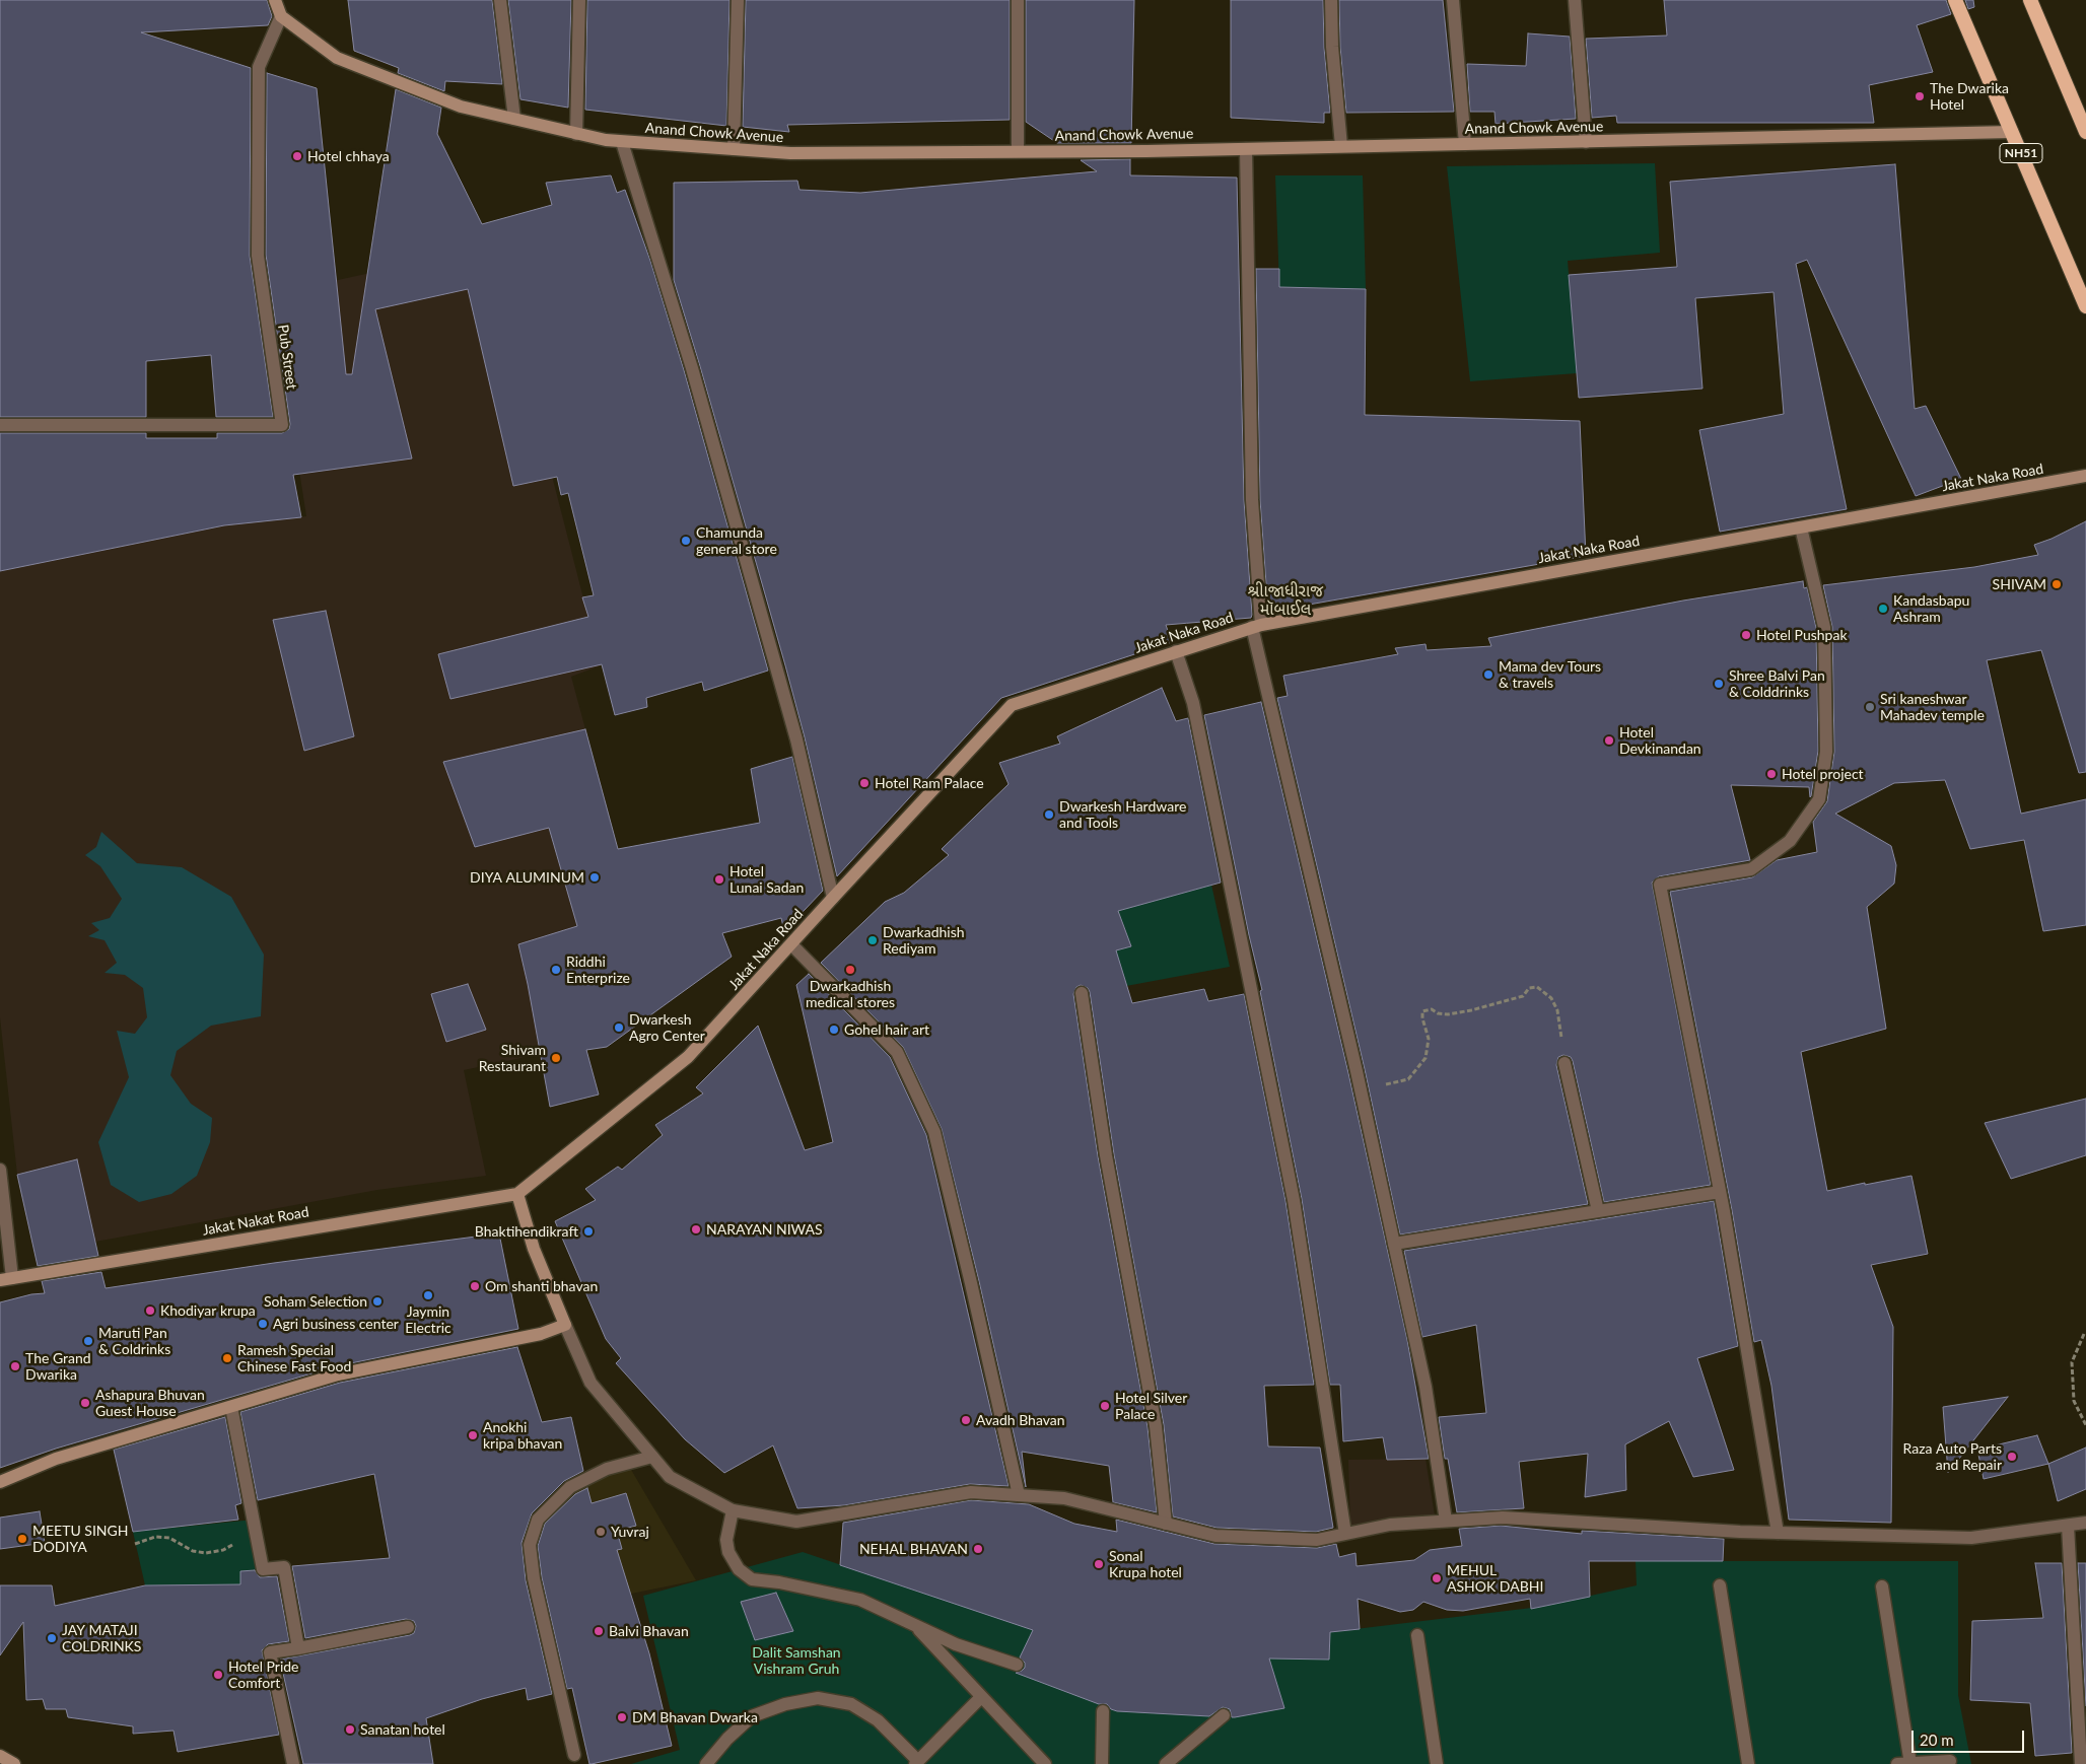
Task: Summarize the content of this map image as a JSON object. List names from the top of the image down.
{
  "streets": {
    "highway": ["NH51"],
    "main road": ["Anand Chowk Avenue", "Jakat Naka Road", "Jakat Nakat Road"],
    "street": ["Pub Street"]
  },
  "crossings": [
    ["Anand Chowk Avenue", "NH51"],
    ["Anand Chowk Avenue", "Pub Street"],
    ["Jakat Naka Road", "Jakat Nakat Road"]
  ],
  "districts": ["શ્રીાજાધીરાજ મૉબાઈલ"],
  "parks": ["Dalit Samshan Vishram Gruh"],
  "places": [
    "The Dwarika Hotel",
    "Hotel chhaya",
    "Chamunda general store",
    "SHIVAM",
    "Kandasbapu Ashram",
    "Hotel Pushpak",
    "Mama dev Tours & travels",
    "Shree Balvi Pan & Colddrinks",
    "Sri kaneshwar Mahadev temple",
    "Hotel Devkinandan",
    "Hotel project",
    "Hotel Ram Palace",
    "Dwarkesh Hardware and Tools",
    "DIYA ALUMINUM",
    "Hotel Lunai Sadan",
    "Dwarkadhish Rediyam",
    "Riddhi Enterprize",
    "Dwarkadhish medical stores",
    "Dwarkesh Agro Center",
    "Gohel hair art",
    "Shivam Restaurant",
    "NARAYAN NIWAS",
    "Bhaktihendikraft",
    "Om shanti bhavan",
    "Jaymin Electric",
    "Soham Selection",
    "Khodiyar krupa",
    "Agri business center",
    "Maruti Pan & Coldrinks",
    "Ramesh Special Chinese Fast Food",
    "The Grand Dwarika",
    "Ashapura Bhuvan Guest House",
    "Hotel Silver Palace",
    "Avadh Bhavan",
    "Anokhi kripa bhavan",
    "Raza Auto Parts and Repair",
    "Yuvraj",
    "MEETU SINGH DODIYA",
    "NEHAL BHAVAN",
    "Sonal Krupa hotel",
    "MEHUL ASHOK DABHI",
    "Balvi Bhavan",
    "JAY MATAJI COLDRINKS",
    "Hotel Pride Comfort",
    "DM Bhavan Dwarka",
    "Sanatan hotel"
  ],
  "scale_bar": "20 m"
}
